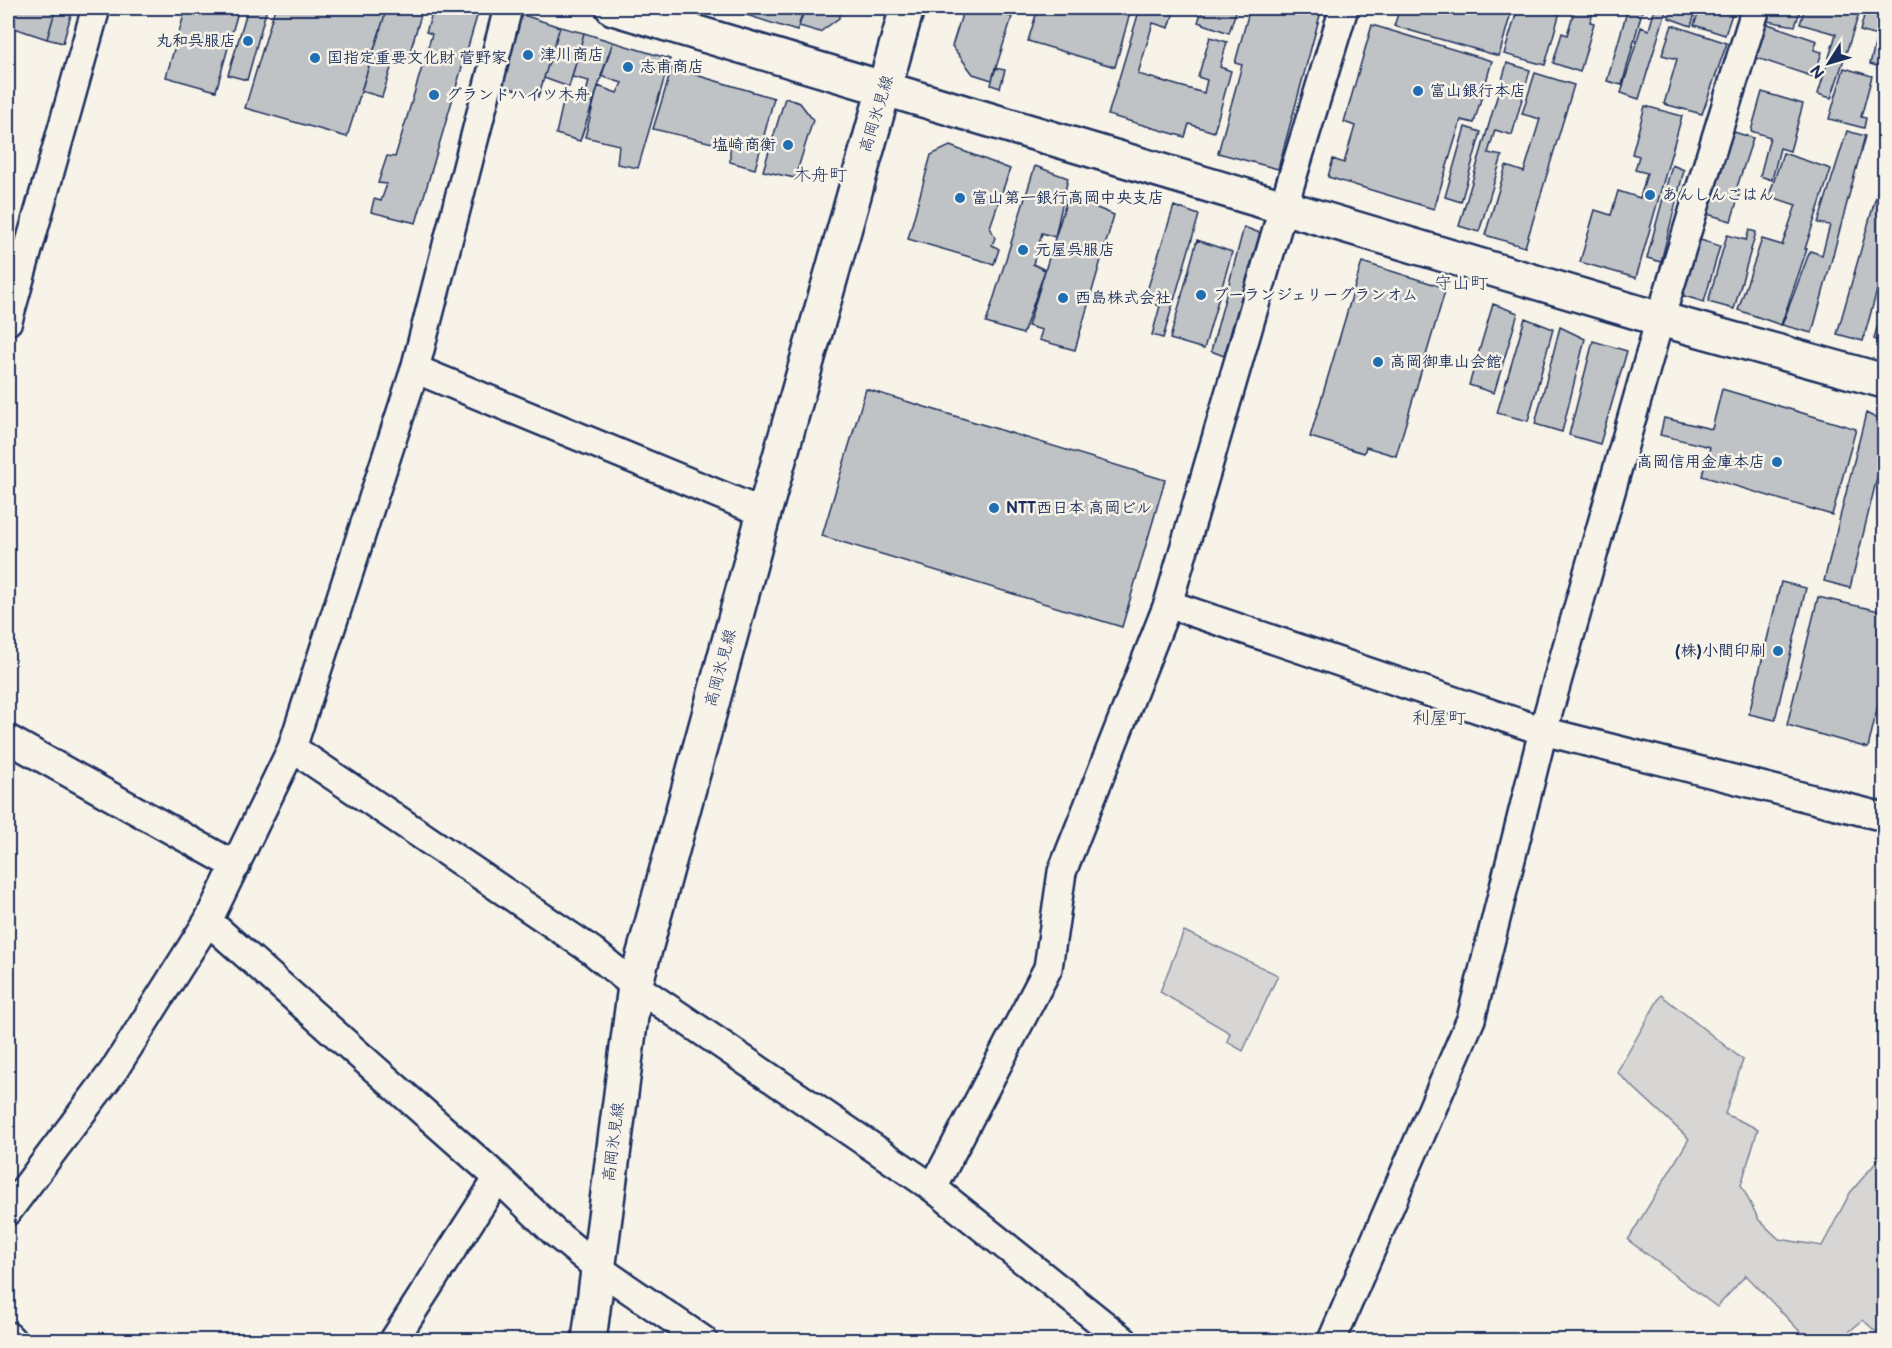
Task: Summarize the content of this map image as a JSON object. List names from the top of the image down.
{
  "streets": {
    "main road": ["高岡氷見線"]
  },
  "districts": ["木舟町", "守山町", "利屋町"],
  "places": [
    "丸和呉服店",
    "津川商店",
    "国指定重要文化財 菅野家",
    "志甫商店",
    "富山銀行本店",
    "グランドハイツ木舟",
    "塩崎商衡",
    "あんしんごはん",
    "富山第一銀行高岡中央支店",
    "元屋呉服店",
    "ブーランジェリーグランオム",
    "西島株式会社",
    "高岡御車山会館",
    "高岡信用金庫本店",
    "NTT西日本 高岡ビル",
    "(株)小間印刷"
  ],
  "north": "bottom left"
}
